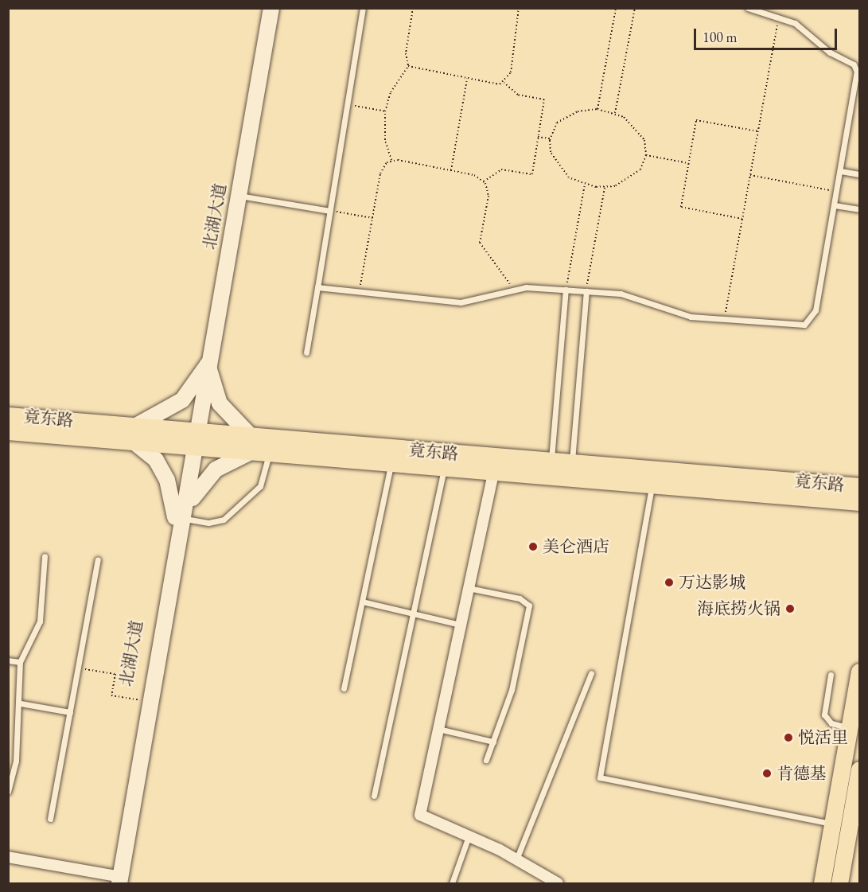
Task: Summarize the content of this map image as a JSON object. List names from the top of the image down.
{
  "streets": {
    "main road": ["北湖大道", "竟东路"]
  },
  "crossings": [
    ["北湖大道", "竟东路"]
  ],
  "places": [
    "美仑酒店",
    "万达影城",
    "海底捞火锅",
    "悦活里",
    "肯德基"
  ],
  "scale_bar": "100 m"
}
